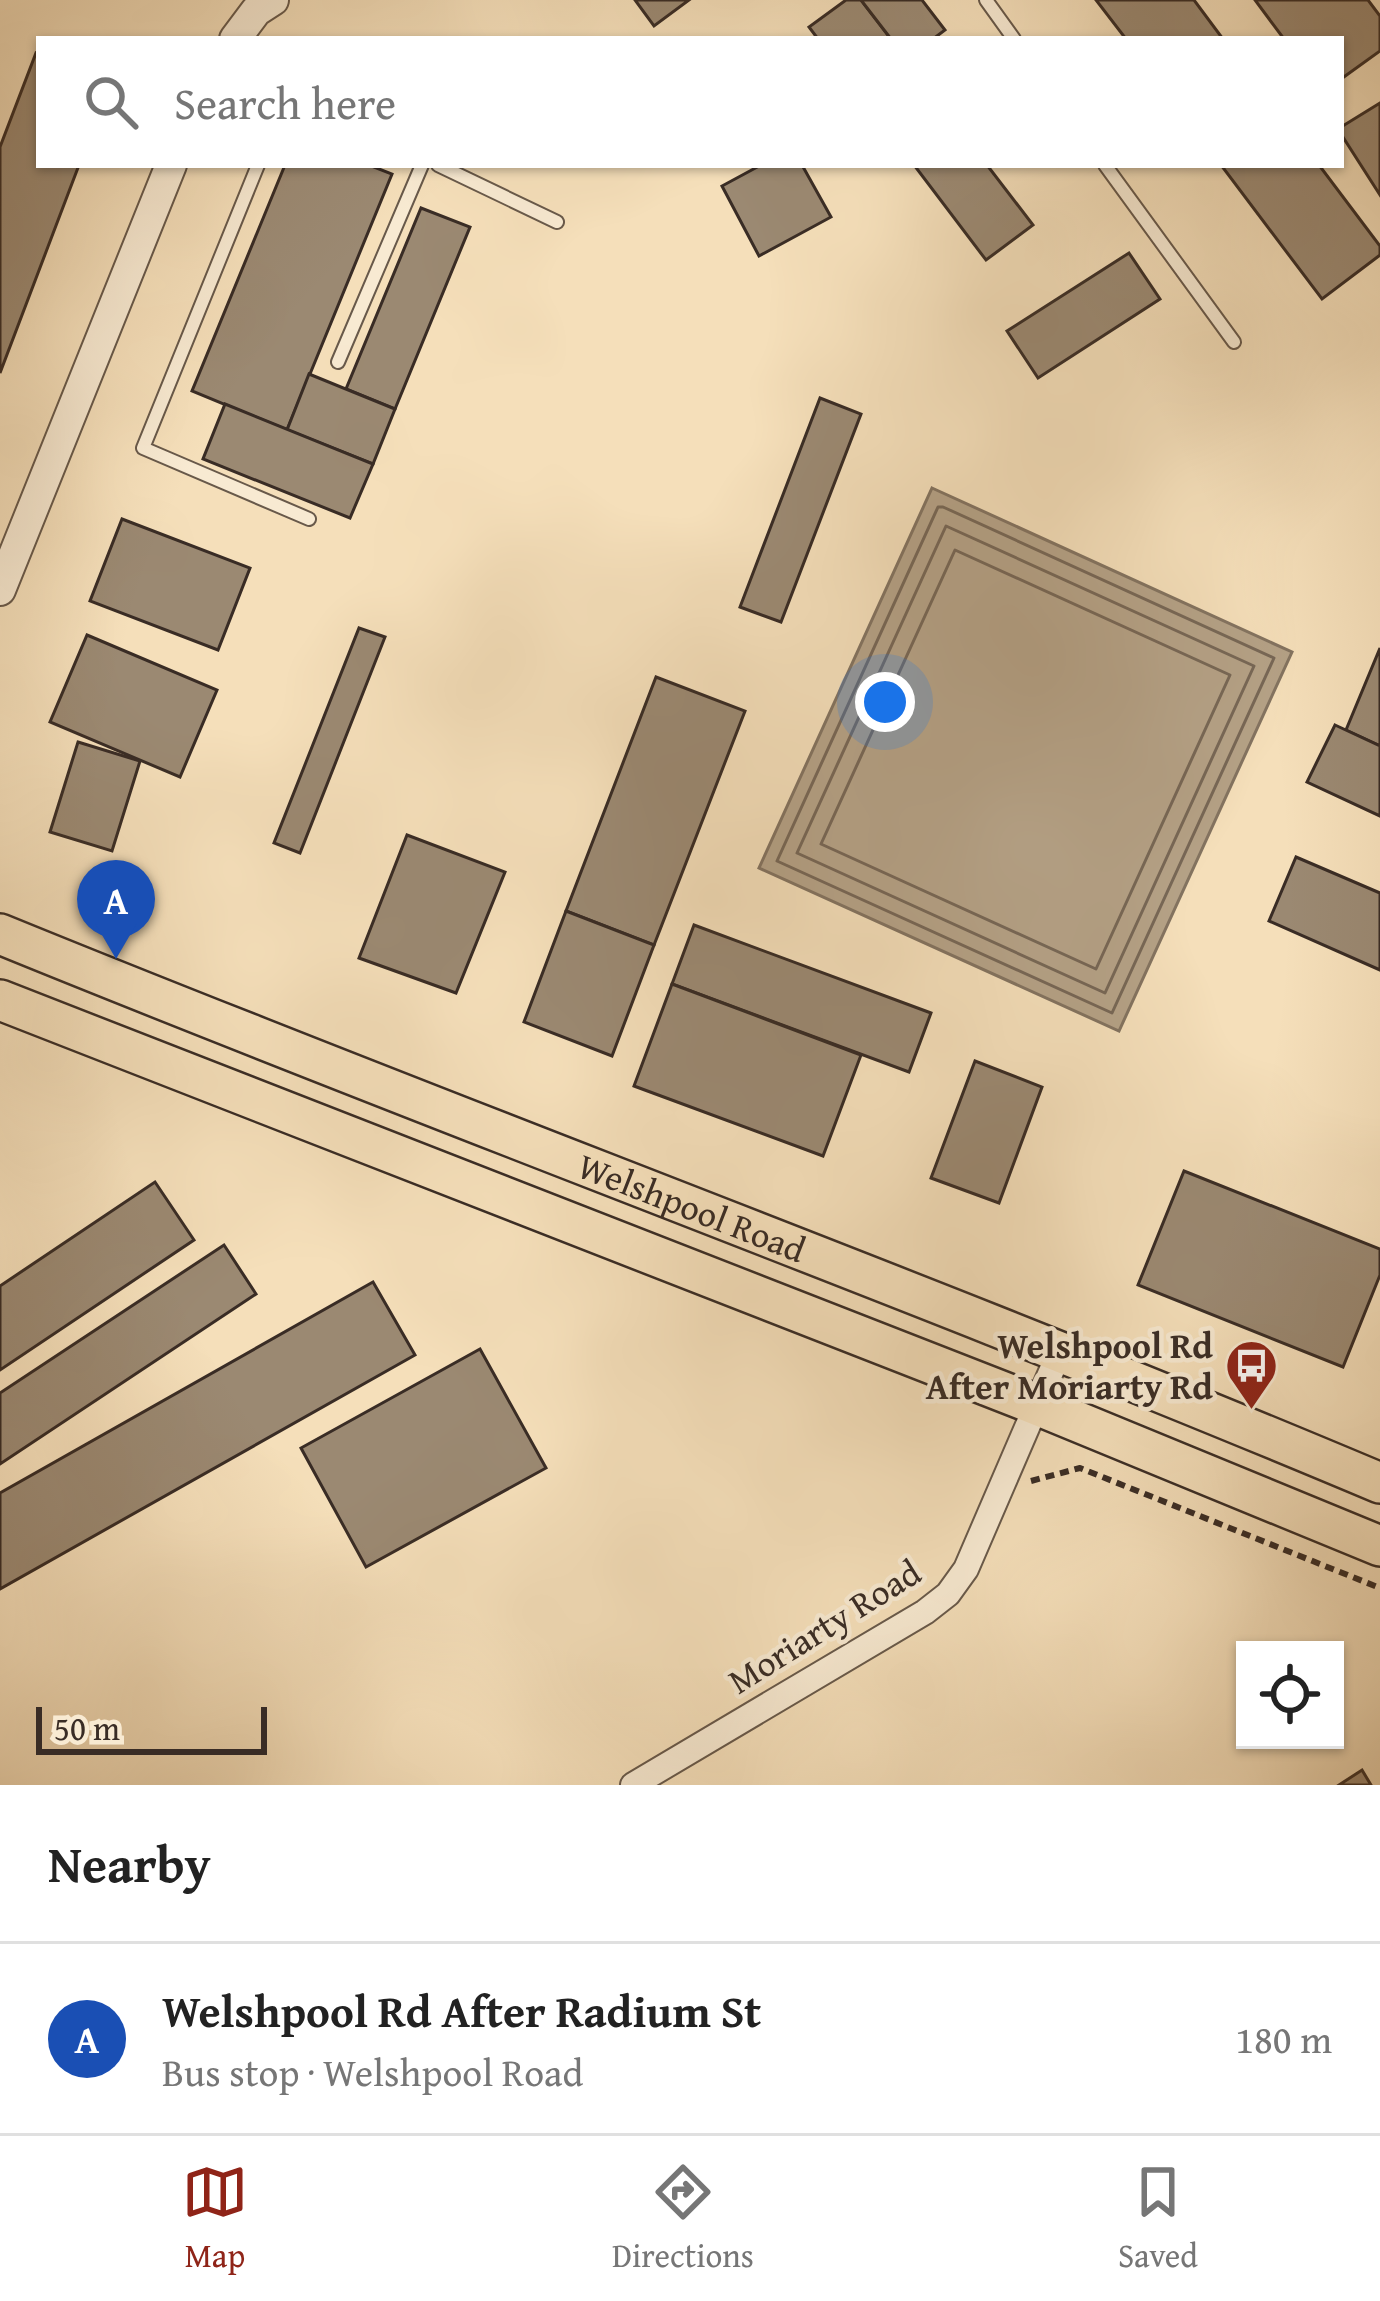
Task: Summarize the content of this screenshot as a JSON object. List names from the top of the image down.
{
  "streets": {
    "main road": ["Welshpool Road"],
    "street": ["Moriarty Road"]
  },
  "crossings": [
    ["Welshpool Road", "Moriarty Road"]
  ],
  "places": {
    "bus stop": ["Welshpool Rd After Moriarty Rd"]
  },
  "scale_bar": "50 m",
  "page": {
    "search": "Search here",
    "pins": "A",
    "scale": "50 m",
    "heading": "Nearby",
    "list": [
      {
        "mark": "A",
        "name": "Welshpool Rd After Radium St",
        "note": "Bus stop · Welshpool Road",
        "value": "180 m"
      }
    ],
    "nav": ["Map", "Directions", "Saved"]
  }
}
